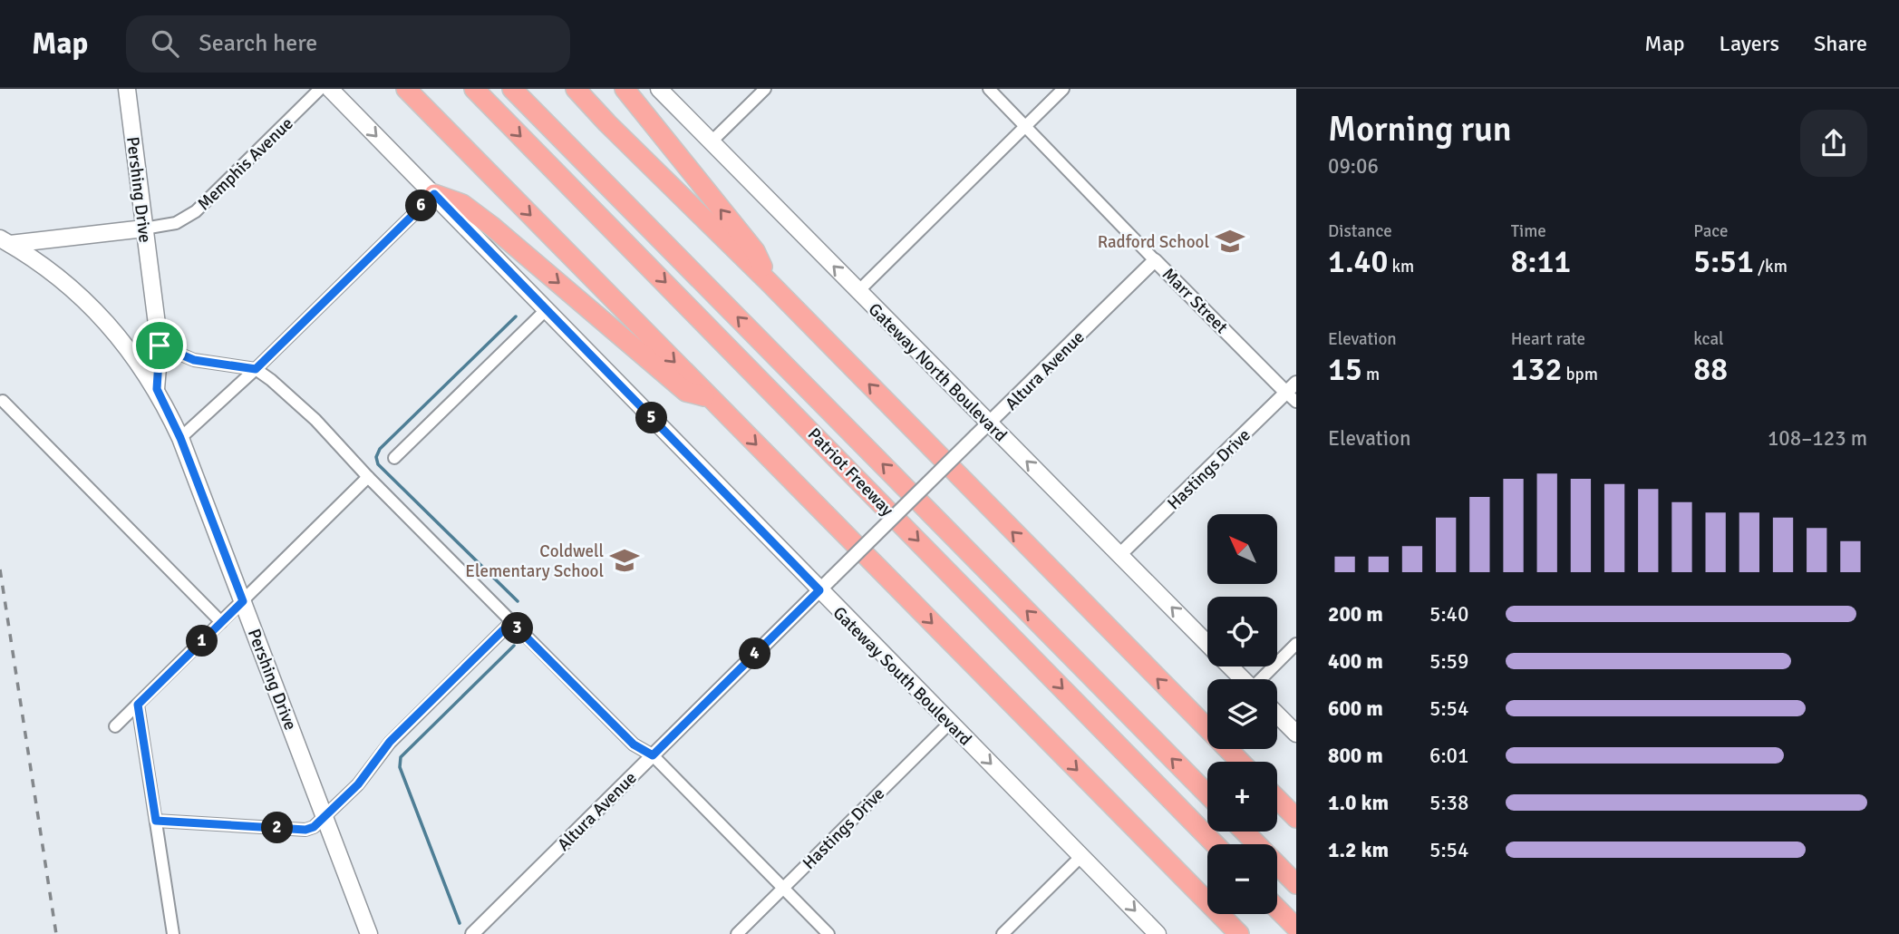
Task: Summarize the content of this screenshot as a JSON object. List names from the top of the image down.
{
  "streets": {
    "highway": ["Patriot Freeway"],
    "main road": [
      "Memphis Avenue",
      "Pershing Drive",
      "Gateway North Boulevard",
      "Gateway South Boulevard"
    ],
    "street": ["Marr Street", "Altura Avenue", "Hastings Drive"]
  },
  "crossings": [
    ["Memphis Avenue", "Pershing Drive"],
    ["Marr Street", "Altura Avenue"],
    ["Marr Street", "Hastings Drive"],
    ["Altura Avenue", "Gateway North Boulevard"],
    ["Altura Avenue", "Gateway South Boulevard"],
    ["Gateway North Boulevard", "Hastings Drive"],
    ["Hastings Drive", "Gateway South Boulevard"]
  ],
  "one_way": ["Gateway North Boulevard", "Gateway South Boulevard"],
  "places": {
    "school or university": ["Radford School", "Coldwell Elementary School"]
  },
  "north": "top left",
  "page": {
    "header": "Map",
    "search": "Search here",
    "nav": ["Map", "Layers", "Share"],
    "heading": ["Morning run", "09:06"],
    "pins": [
      "6",
      "5",
      "3",
      "1",
      "4",
      "2"
    ],
    "stats": [
      ["Distance", "1.40 km"],
      ["Time", "8:11"],
      ["Pace", "5:51 /km"],
      ["Elevation", "15 m"],
      ["Heart rate", "132 bpm"],
      ["kcal", "88"]
    ],
    "chart": ["Elevation", "108–123 m"],
    "map_buttons": ["+", "−"],
    "list": [
      {
        "name": "200 m",
        "note": "5:40"
      },
      {
        "name": "400 m",
        "note": "5:59"
      },
      {
        "name": "600 m",
        "note": "5:54"
      },
      {
        "name": "800 m",
        "note": "6:01"
      },
      {
        "name": "1.0 km",
        "note": "5:38"
      },
      {
        "name": "1.2 km",
        "note": "5:54"
      }
    ]
  }
}
